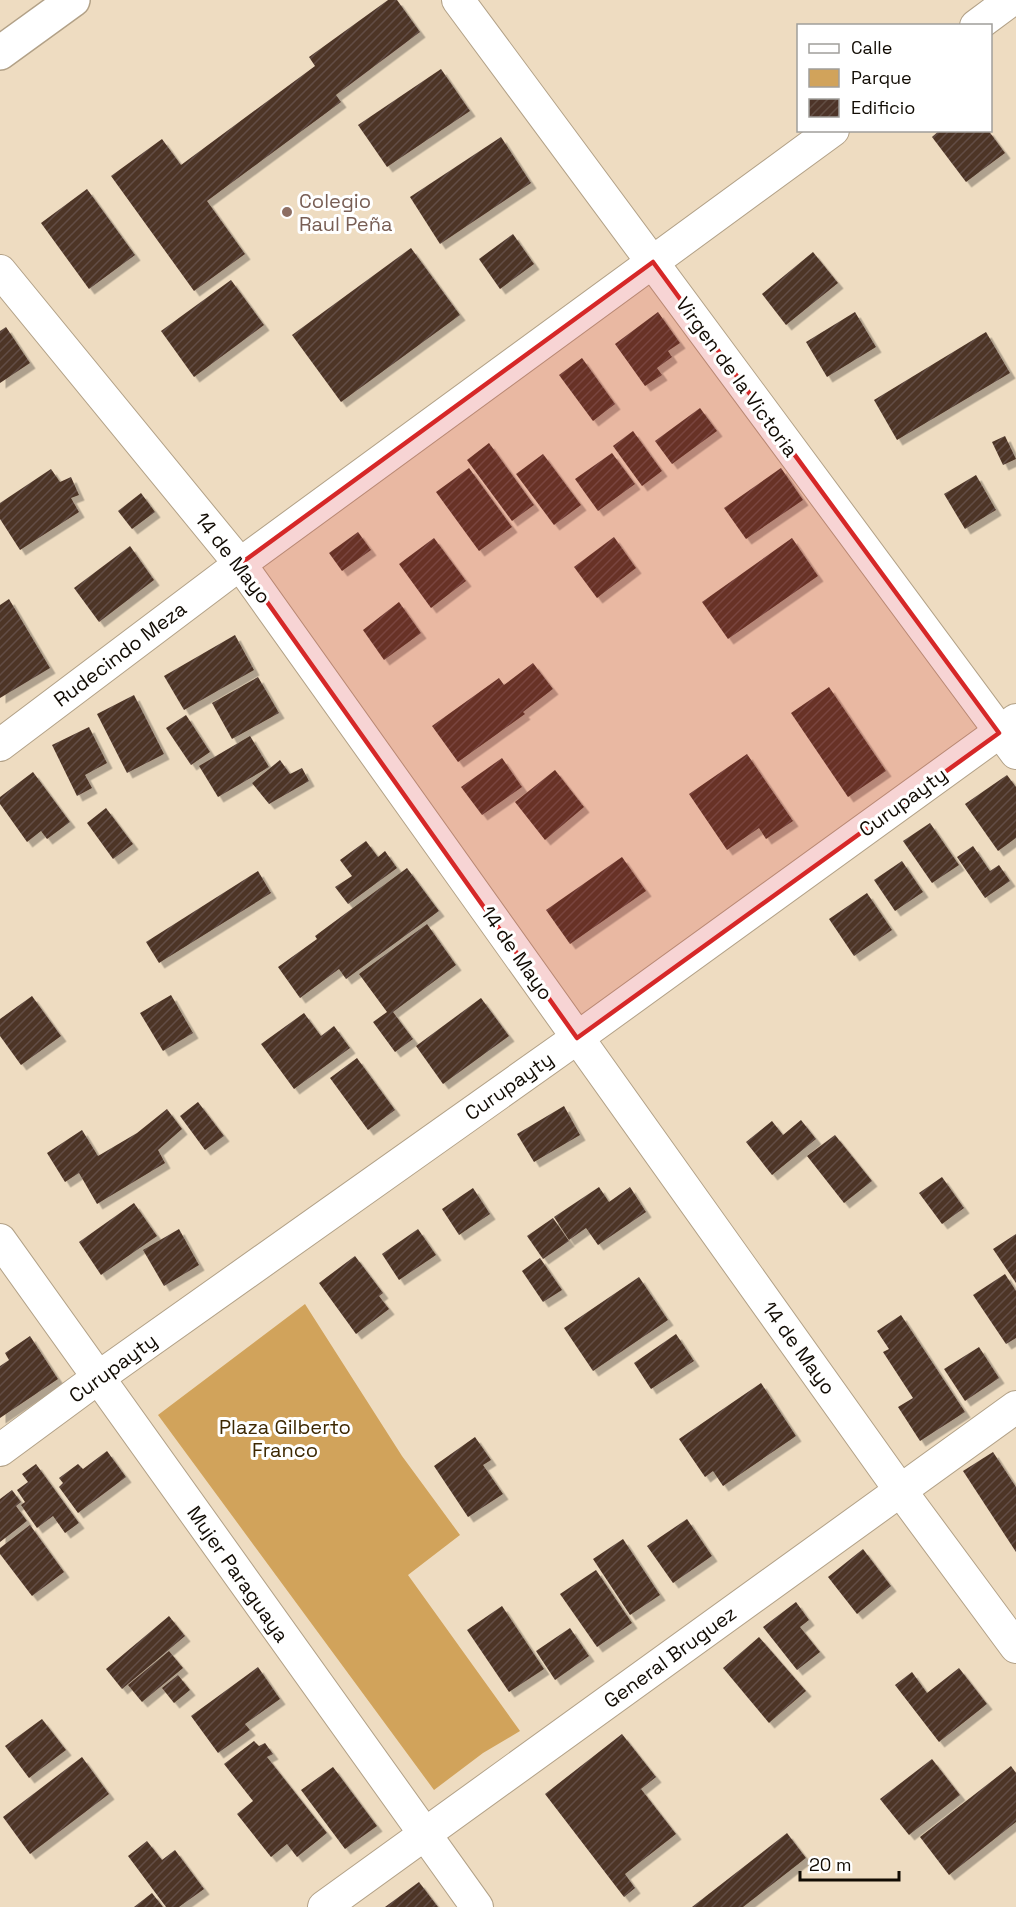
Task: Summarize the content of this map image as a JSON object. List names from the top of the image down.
{
  "streets": {
    "street": [
      "Virgen de la Victoria",
      "14 de Mayo",
      "Rudecindo Meza",
      "Curupayty",
      "Mujer Paraguaya",
      "General Bruguez"
    ]
  },
  "crossings": [
    ["Virgen de la Victoria", "Rudecindo Meza"],
    ["Virgen de la Victoria", "Curupayty"],
    ["14 de Mayo", "Rudecindo Meza"],
    ["14 de Mayo", "Curupayty"],
    ["14 de Mayo", "General Bruguez"],
    ["Curupayty", "Mujer Paraguaya"],
    ["Mujer Paraguaya", "General Bruguez"]
  ],
  "parks": ["Plaza Gilberto Franco"],
  "places": ["Colegio Raul Peña"],
  "legend": ["Calle", "Parque", "Edificio"],
  "scale_bar": "20 m"
}
